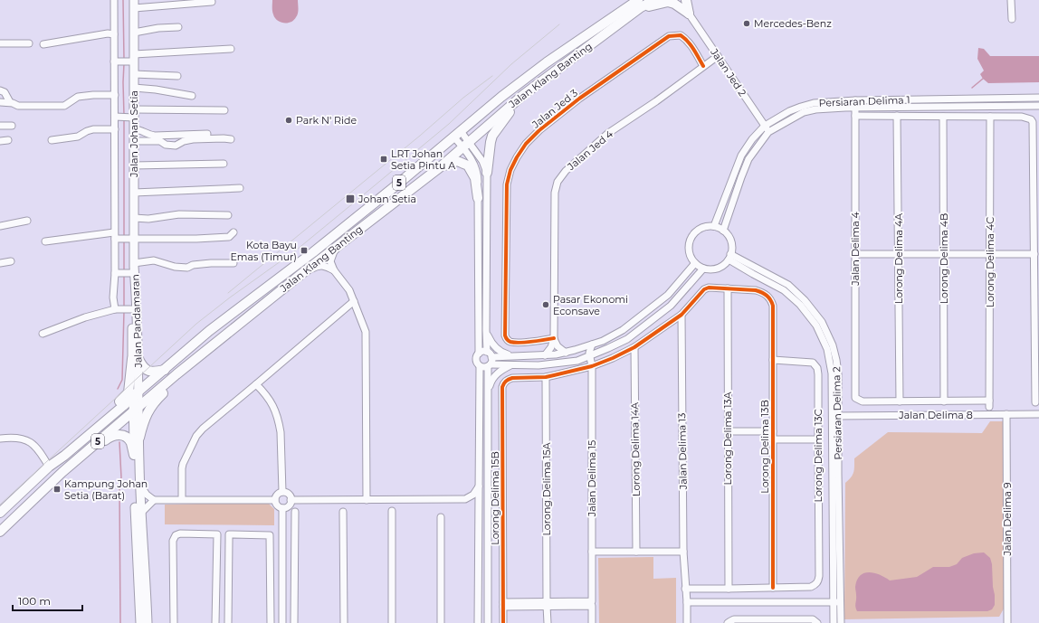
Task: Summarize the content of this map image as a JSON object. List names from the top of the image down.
{
  "streets": {
    "highway": ["Jalan Klang Banting", "5"],
    "main road": ["Jalan Johan Setia", "Jalan Pandamaran"],
    "street": [
      "Jalan Jed 2",
      "Persiaran Delima 1",
      "Jalan Jed 3",
      "Jalan Jed 4",
      "Jalan Delima 4",
      "Lorong Delima 4A",
      "Lorong Delima 4B",
      "Lorong Delima 4C",
      "Persiaran Delima 2",
      "Jalan Delima 8",
      "Lorong Delima 13A",
      "Lorong Delima 13B",
      "Lorong Delima 14A",
      "Jalan Delima 13",
      "Lorong Delima 13C",
      "Jalan Delima 15",
      "Lorong Delima 15A",
      "Lorong Delima 15B",
      "Jalan Delima 9"
    ]
  },
  "crossings": [
    ["Jalan Jed 2", "Persiaran Delima 1"],
    ["Jalan Jed 2", "Jalan Jed 4"],
    ["Jalan Klang Banting", "Jalan Pandamaran"],
    ["Persiaran Delima 1", "Jalan Delima 4"],
    ["Persiaran Delima 1", "Persiaran Delima 2"],
    ["Jalan Jed 3", "Jalan Jed 4"],
    ["Jalan Johan Setia", "Jalan Pandamaran"],
    ["Jalan Delima 4", "Lorong Delima 4A"],
    ["Lorong Delima 4B", "Lorong Delima 4C"],
    ["Persiaran Delima 2", "Jalan Delima 8"],
    ["Jalan Delima 8", "Jalan Delima 9"],
    ["Lorong Delima 13A", "Lorong Delima 13B"],
    ["Lorong Delima 13B", "Lorong Delima 13C"],
    ["Lorong Delima 15A", "Lorong Delima 15B"]
  ],
  "places": {
    "other": ["Mercedes-Benz", "Park N' Ride", "Pasar Ekonomi Econsave"],
    "transit": [
      "LRT Johan Setia Pintu A",
      "Johan Setia",
      "Kota Bayu Emas (Timur)",
      "Kampung Johan Setia (Barat)"
    ]
  },
  "scale_bar": "100 m"
}
